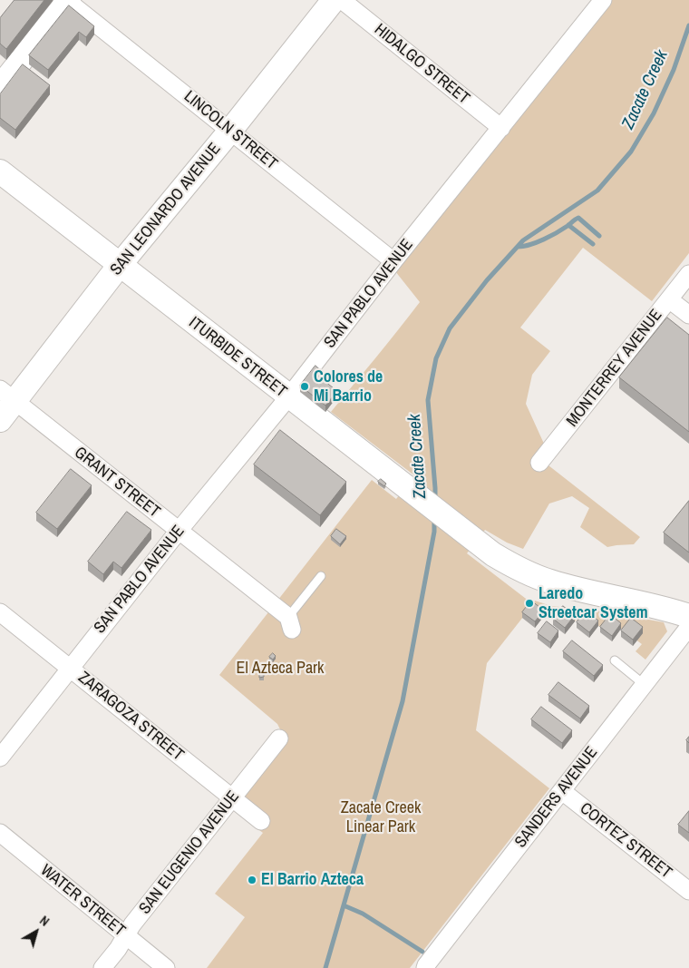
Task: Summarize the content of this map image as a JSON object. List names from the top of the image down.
{
  "streets": {
    "street": [
      "HIDALGO STREET",
      "LINCOLN STREET",
      "SAN LEONARDO AVENUE",
      "SAN PABLO AVENUE",
      "ITURBIDE STREET",
      "MONTERREY AVENUE",
      "GRANT STREET",
      "ZARAGOZA STREET",
      "SANDERS AVENUE",
      "CORTEZ STREET",
      "SAN EUGENIO AVENUE",
      "WATER STREET"
    ]
  },
  "crossings": [
    ["HIDALGO STREET", "SAN PABLO AVENUE"],
    ["LINCOLN STREET", "SAN LEONARDO AVENUE"],
    ["LINCOLN STREET", "SAN PABLO AVENUE"],
    ["SAN LEONARDO AVENUE", "ITURBIDE STREET"],
    ["SAN LEONARDO AVENUE", "GRANT STREET"],
    ["SAN PABLO AVENUE", "ITURBIDE STREET"],
    ["SAN PABLO AVENUE", "GRANT STREET"],
    ["SAN PABLO AVENUE", "ZARAGOZA STREET"],
    ["ZARAGOZA STREET", "SAN EUGENIO AVENUE"],
    ["SANDERS AVENUE", "CORTEZ STREET"],
    ["SAN EUGENIO AVENUE", "WATER STREET"]
  ],
  "water": ["Zacate Creek"],
  "parks": ["El Azteca Park", "Zacate Creek Linear Park"],
  "places": ["Colores de Mi Barrio", "Laredo Streetcar System", "El Barrio Azteca"],
  "north": "top right"
}
